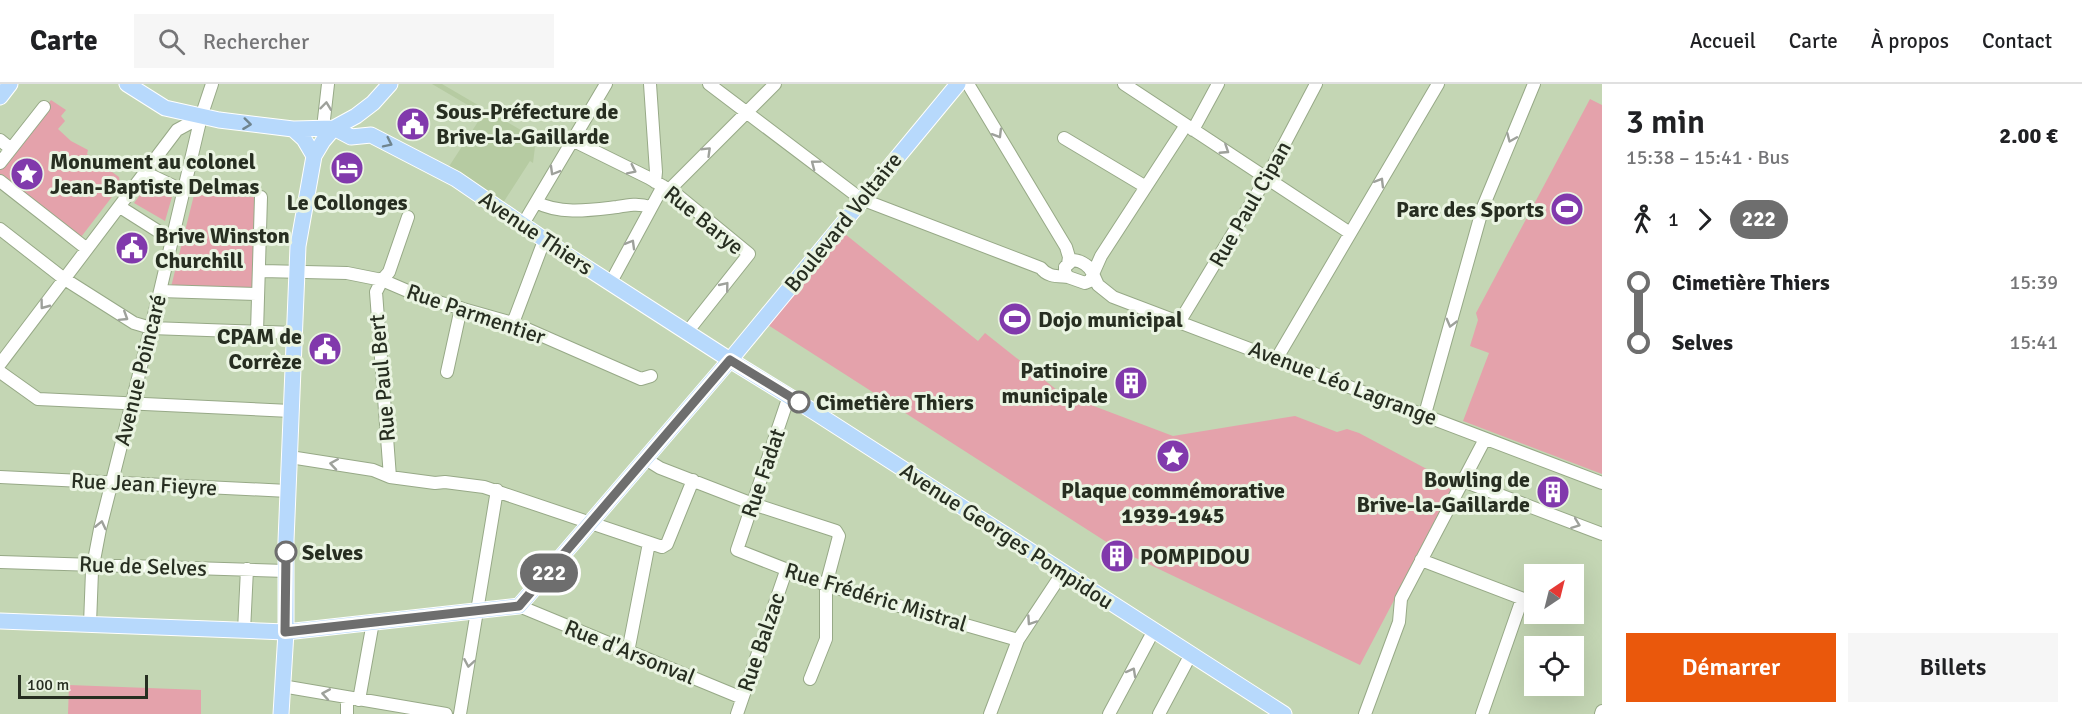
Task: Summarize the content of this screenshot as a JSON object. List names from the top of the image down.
{
  "streets": {
    "main road": ["Boulevard Voltaire", "Avenue Thiers", "Avenue Georges Pompidou"],
    "street": [
      "Rue Paul Cipan",
      "Rue Barye",
      "Rue Parmentier",
      "Avenue Poincaré",
      "Rue Paul Bert",
      "Avenue Léo Lagrange",
      "Rue Fadat",
      "Rue Jean Fieyre",
      "Rue de Selves",
      "Rue Frédéric Mistral",
      "Rue Balzac",
      "Rue d'Arsonval"
    ]
  },
  "crossings": [
    ["Rue Paul Cipan", "Avenue Léo Lagrange"],
    ["Rue Barye", "Avenue Thiers"],
    ["Boulevard Voltaire", "Avenue Thiers"],
    ["Boulevard Voltaire", "Avenue Georges Pompidou"],
    ["Boulevard Voltaire", "Rue d'Arsonval"],
    ["Avenue Thiers", "Avenue Georges Pompidou"],
    ["Rue Parmentier", "Rue Paul Bert"],
    ["Avenue Poincaré", "Rue Jean Fieyre"],
    ["Avenue Poincaré", "Rue de Selves"],
    ["Rue Fadat", "Avenue Georges Pompidou"],
    ["Rue Fadat", "Rue Frédéric Mistral"],
    ["Rue Frédéric Mistral", "Rue Balzac"],
    ["Rue Balzac", "Rue d'Arsonval"]
  ],
  "one_way": ["Avenue Thiers"],
  "places": {
    "public building": ["Sous-Préfecture de Brive-la-Gaillarde", "Brive Winston Churchill", "CPAM de Corrèze"],
    "hotel": ["Le Collonges"],
    "place": ["Monument au colonel Jean-Baptiste Delmas", "Plaque commémorative 1939-1945"],
    "sports": ["Parc des Sports", "Dojo municipal"],
    "building": ["Patinoire municipale", "Bowling de Brive-la-Gaillarde", "POMPIDOU"],
    "other": ["Cimetière Thiers", "Selves"]
  },
  "lines": ["bus line 222"],
  "scale_bar": "100 m",
  "north": "top right",
  "page": {
    "header": "Carte",
    "search": "Rechercher",
    "nav": [
      "Accueil",
      "Carte",
      "À propos",
      "Contact"
    ],
    "on_map": "222",
    "heading": ["3 min", "15:38 – 15:41 · Bus", "2.00 €"],
    "legs": ["1", "222"],
    "list": [
      {
        "name": "Cimetière Thiers",
        "value": "15:39"
      },
      {
        "name": "Selves",
        "value": "15:41"
      }
    ],
    "buttons": ["Démarrer", "Billets"],
    "scale": "100 m"
  }
}
